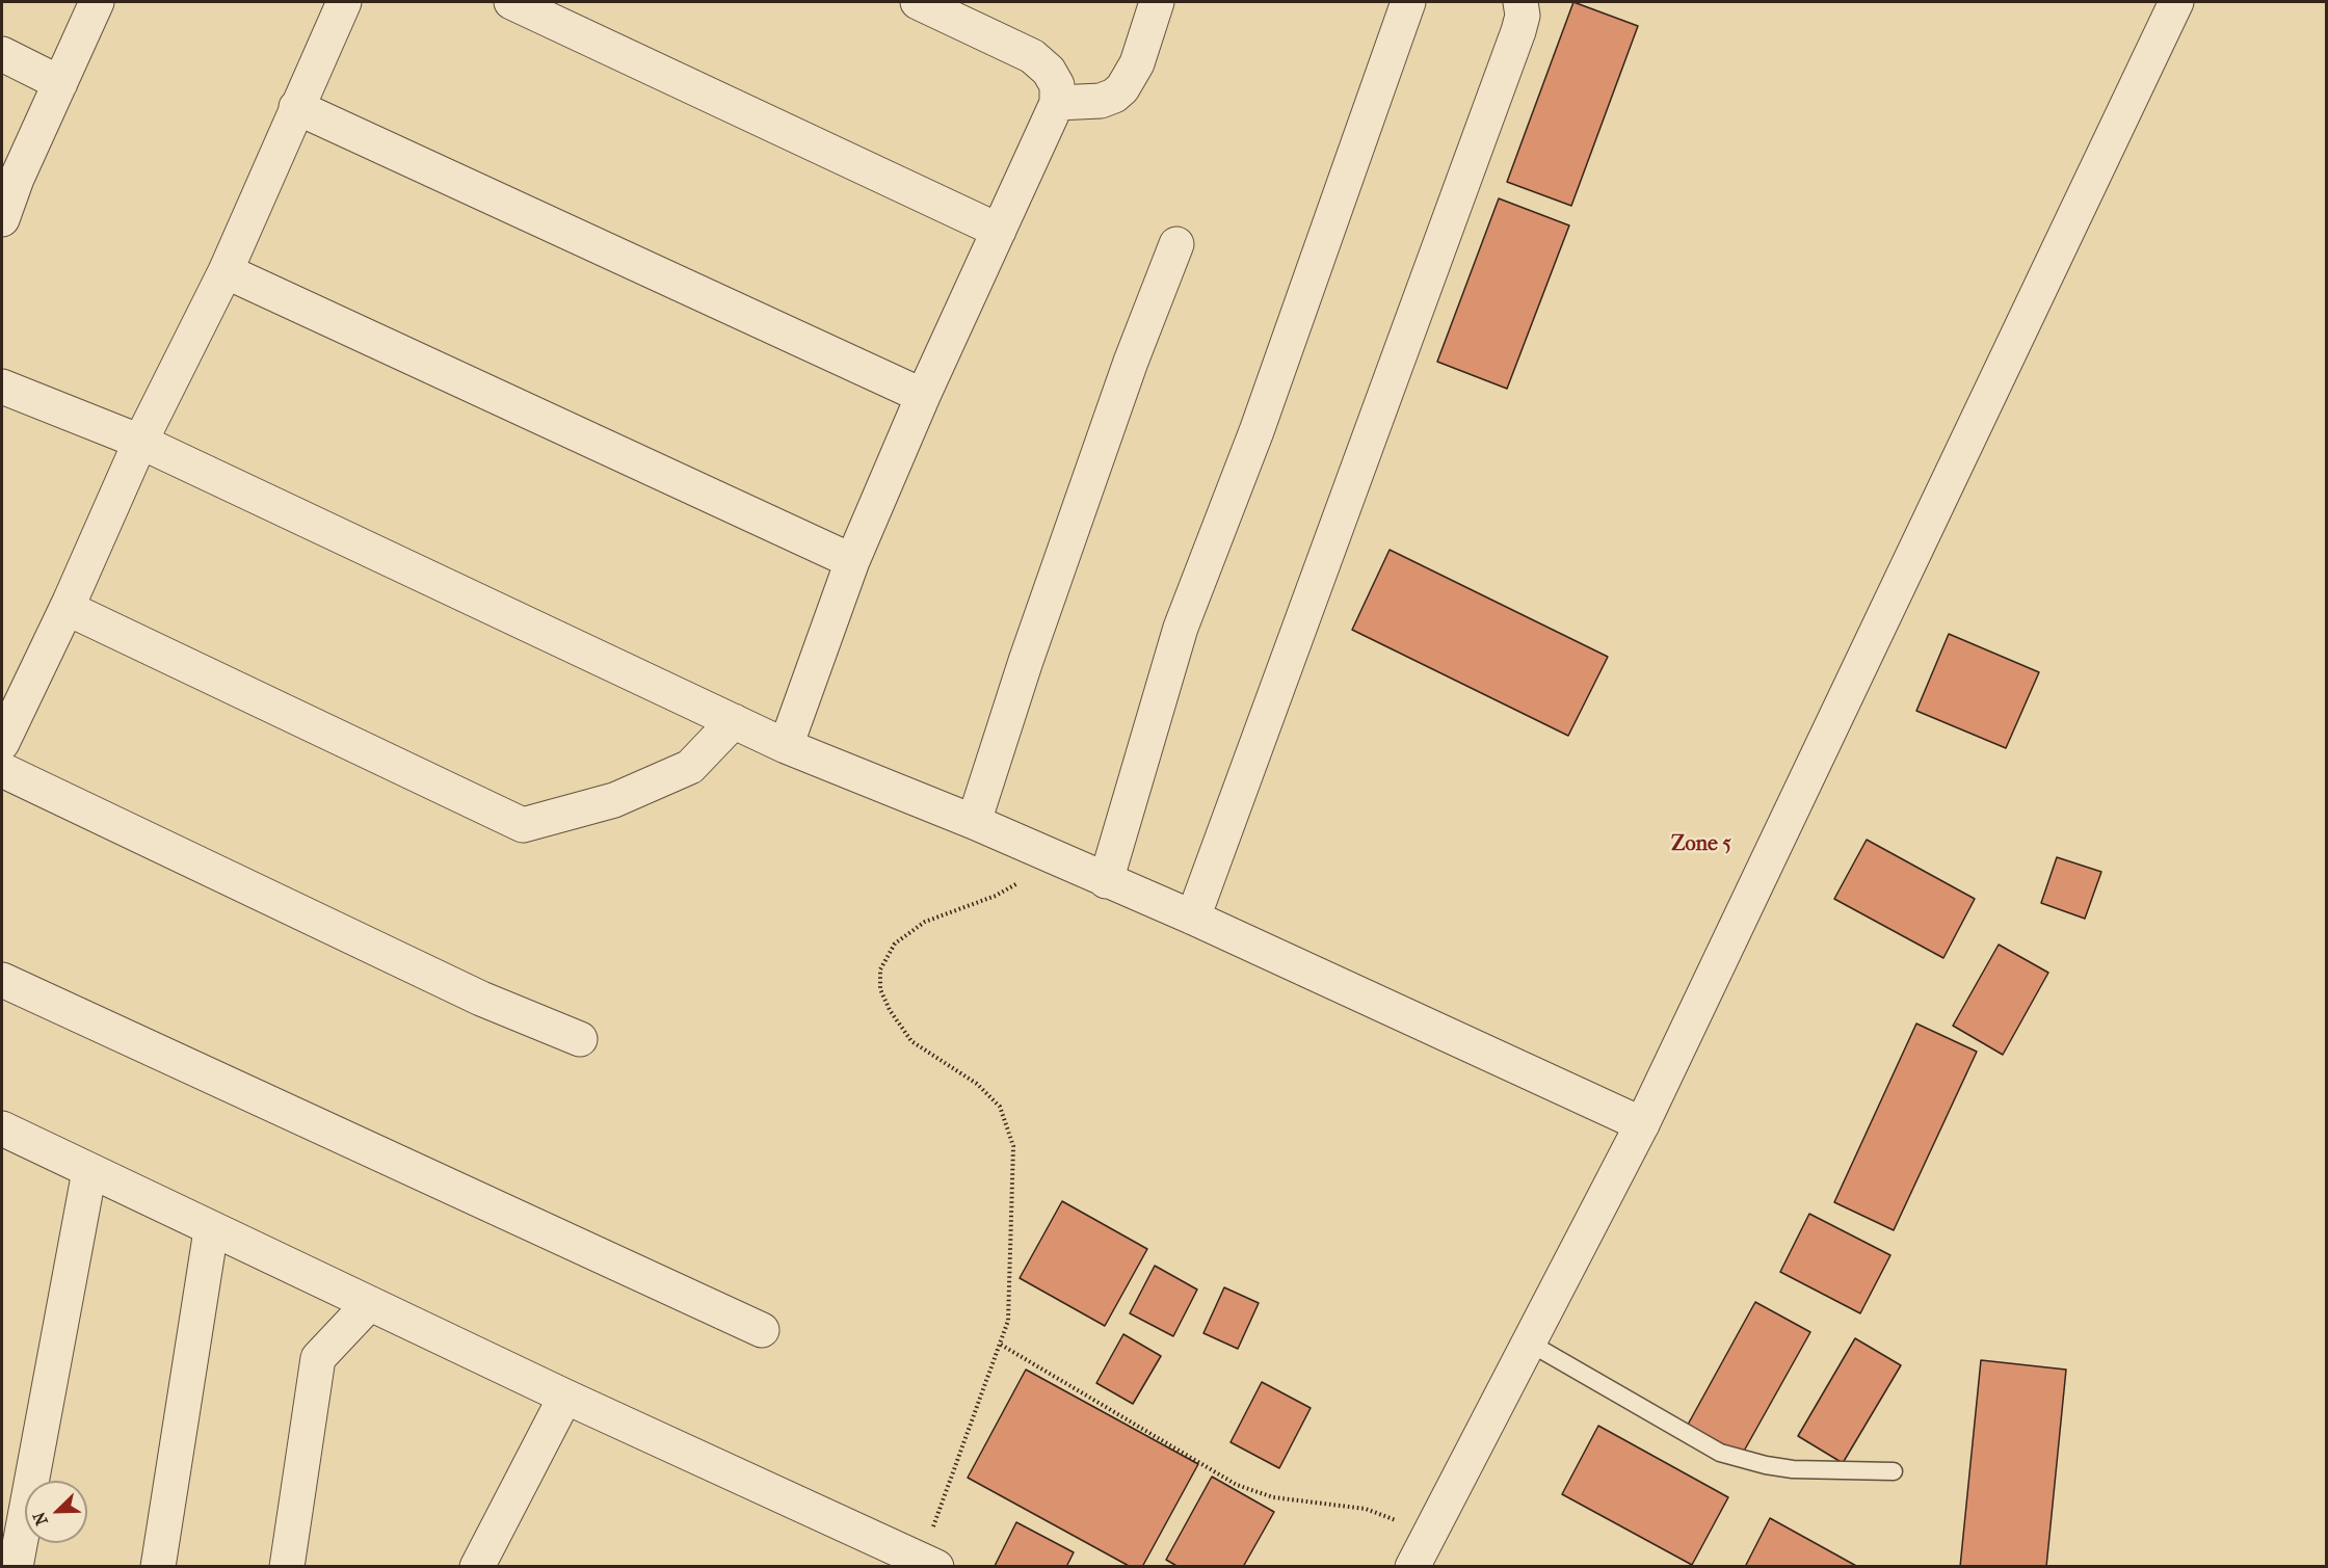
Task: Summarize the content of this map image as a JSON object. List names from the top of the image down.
{
  "districts": ["Zone 5"],
  "north": "bottom left"
}
